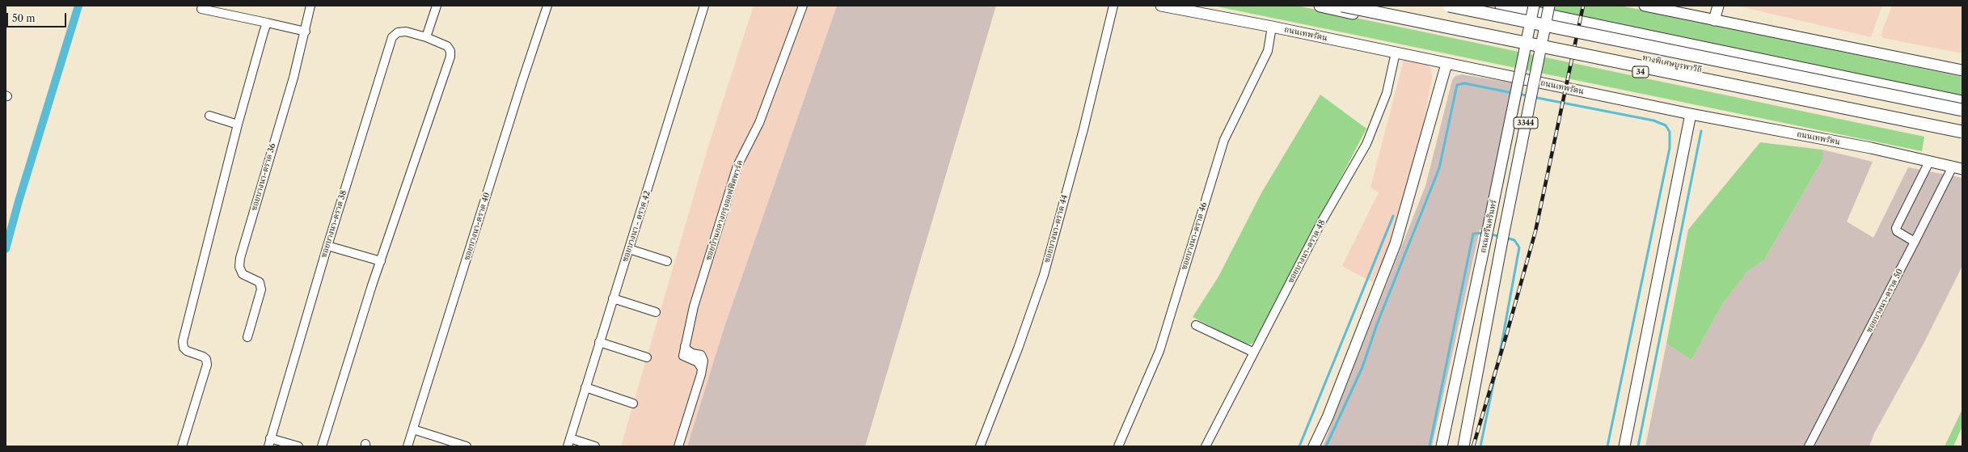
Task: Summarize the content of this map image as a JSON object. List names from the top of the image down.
{
  "streets": {
    "highway": ["ทางพิเศษบูรพาวิถี", "34"],
    "main road": ["ถนนเทพรัตน", "3344", "ถนนศรีนครินทร์"],
    "street": [
      "ซอยบางนา-ตราด 36",
      "ซอยบ้านกลางกรุงออฟฟิศพาร์ค",
      "ซอยบางนา-ตราด 38",
      "ซอยบางนา-ตราด 40",
      "ซอยบางนา - ตราด 42",
      "ซอยบางนา-ตราด 44",
      "ซอยบางนา-ตราด 46",
      "ซอยบางนา-ตราด 48",
      "ซอยบางนา-ตราด 50"
    ]
  },
  "crossings": [
    ["ถนนเทพรัตน", "ซอยบางนา-ตราด 46"],
    ["ถนนเทพรัตน", "ซอยบางนา-ตราด 48"],
    ["ถนนเทพรัตน", "ซอยบางนา-ตราด 50"]
  ],
  "scale_bar": "50 m"
}
